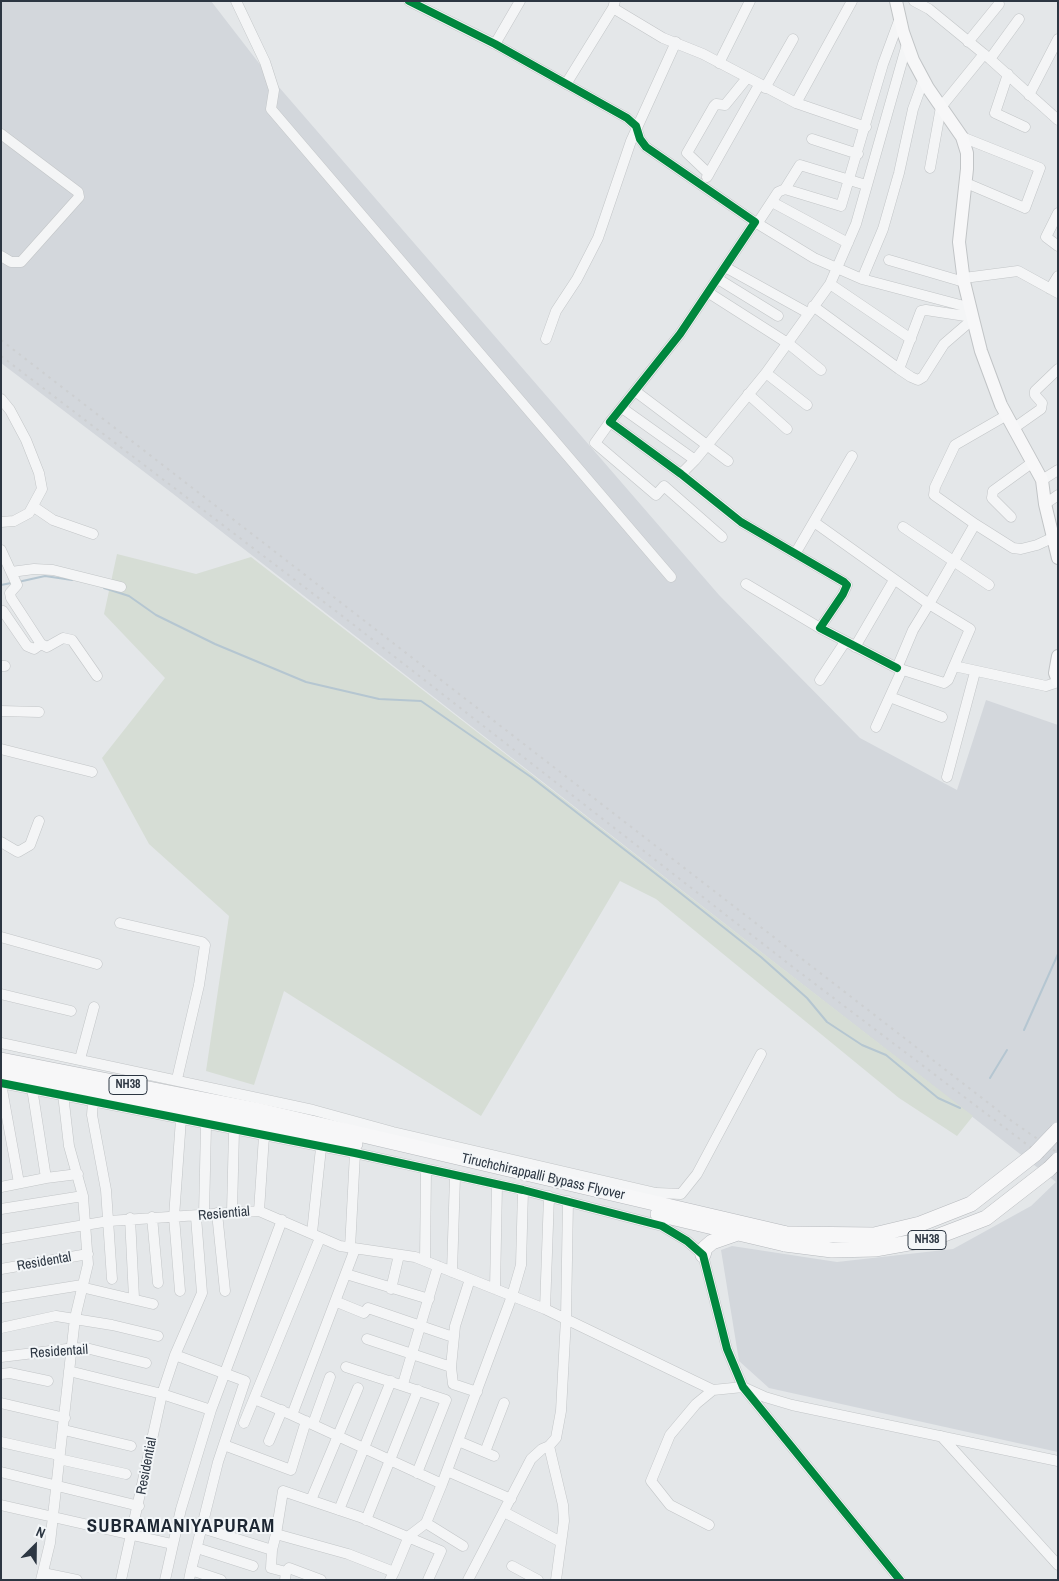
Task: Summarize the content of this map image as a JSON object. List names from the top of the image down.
{
  "streets": {
    "highway": ["NH38", "Tiruchchirappalli Bypass Flyover"],
    "street": [
      "Resiential",
      "Residental",
      "Residentail",
      "Residential"
    ]
  },
  "crossings": [
    ["Resiential", "Residential"]
  ],
  "districts": ["SUBRAMANIYAPURAM"],
  "north": "top right"
}
